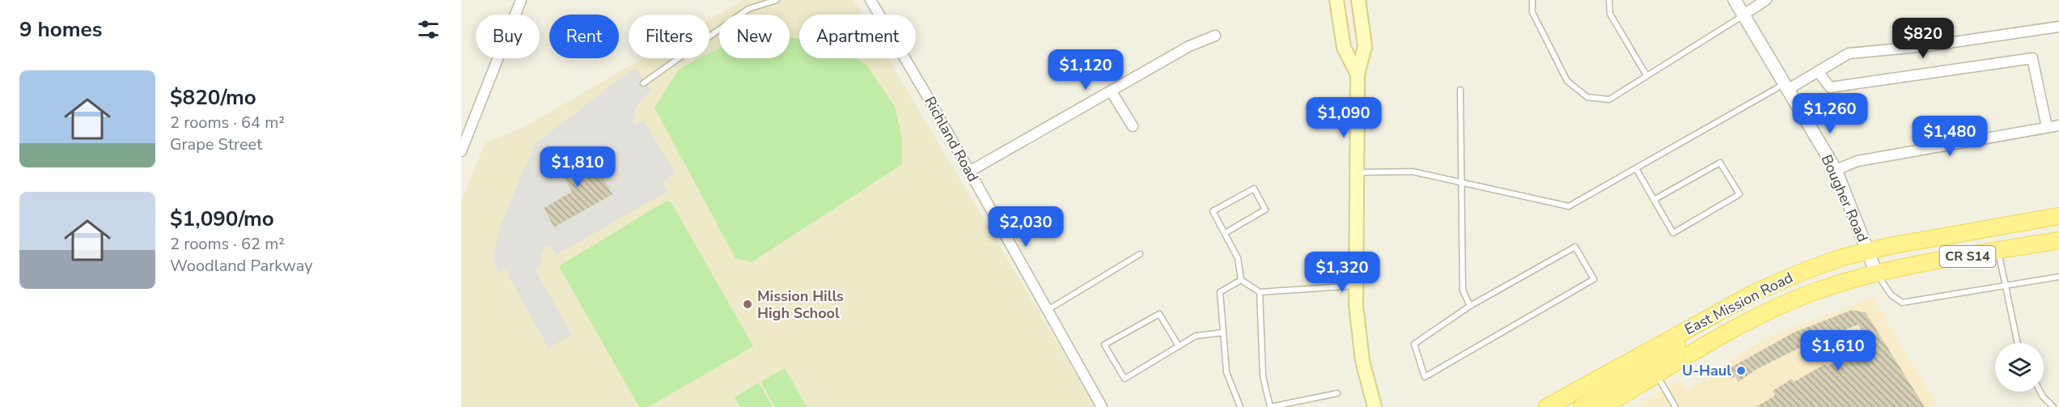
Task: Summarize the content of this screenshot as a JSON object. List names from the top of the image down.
{
  "streets": {
    "main road": ["CR S14", "East Mission Road"],
    "street": ["Richland Road", "Bougher Road"]
  },
  "crossings": [
    ["Bougher Road", "East Mission Road"]
  ],
  "places": ["Mission Hills High School", "U-Haul"],
  "page": {
    "heading": "9 homes",
    "chip": [
      "Buy",
      "Rent",
      "Filters",
      "New",
      "Apartment"
    ],
    "price": [
      "$820",
      "$1,120",
      "$1,260",
      "$1,090",
      "$1,480",
      "$1,810",
      "$2,030",
      "$1,320",
      "$1,610"
    ],
    "list": [
      {
        "name": "$820/mo",
        "note": "2 rooms · 64 m² · Grape Street"
      },
      {
        "name": "$1,090/mo",
        "note": "2 rooms · 62 m² · Woodland Parkway"
      }
    ]
  }
}
